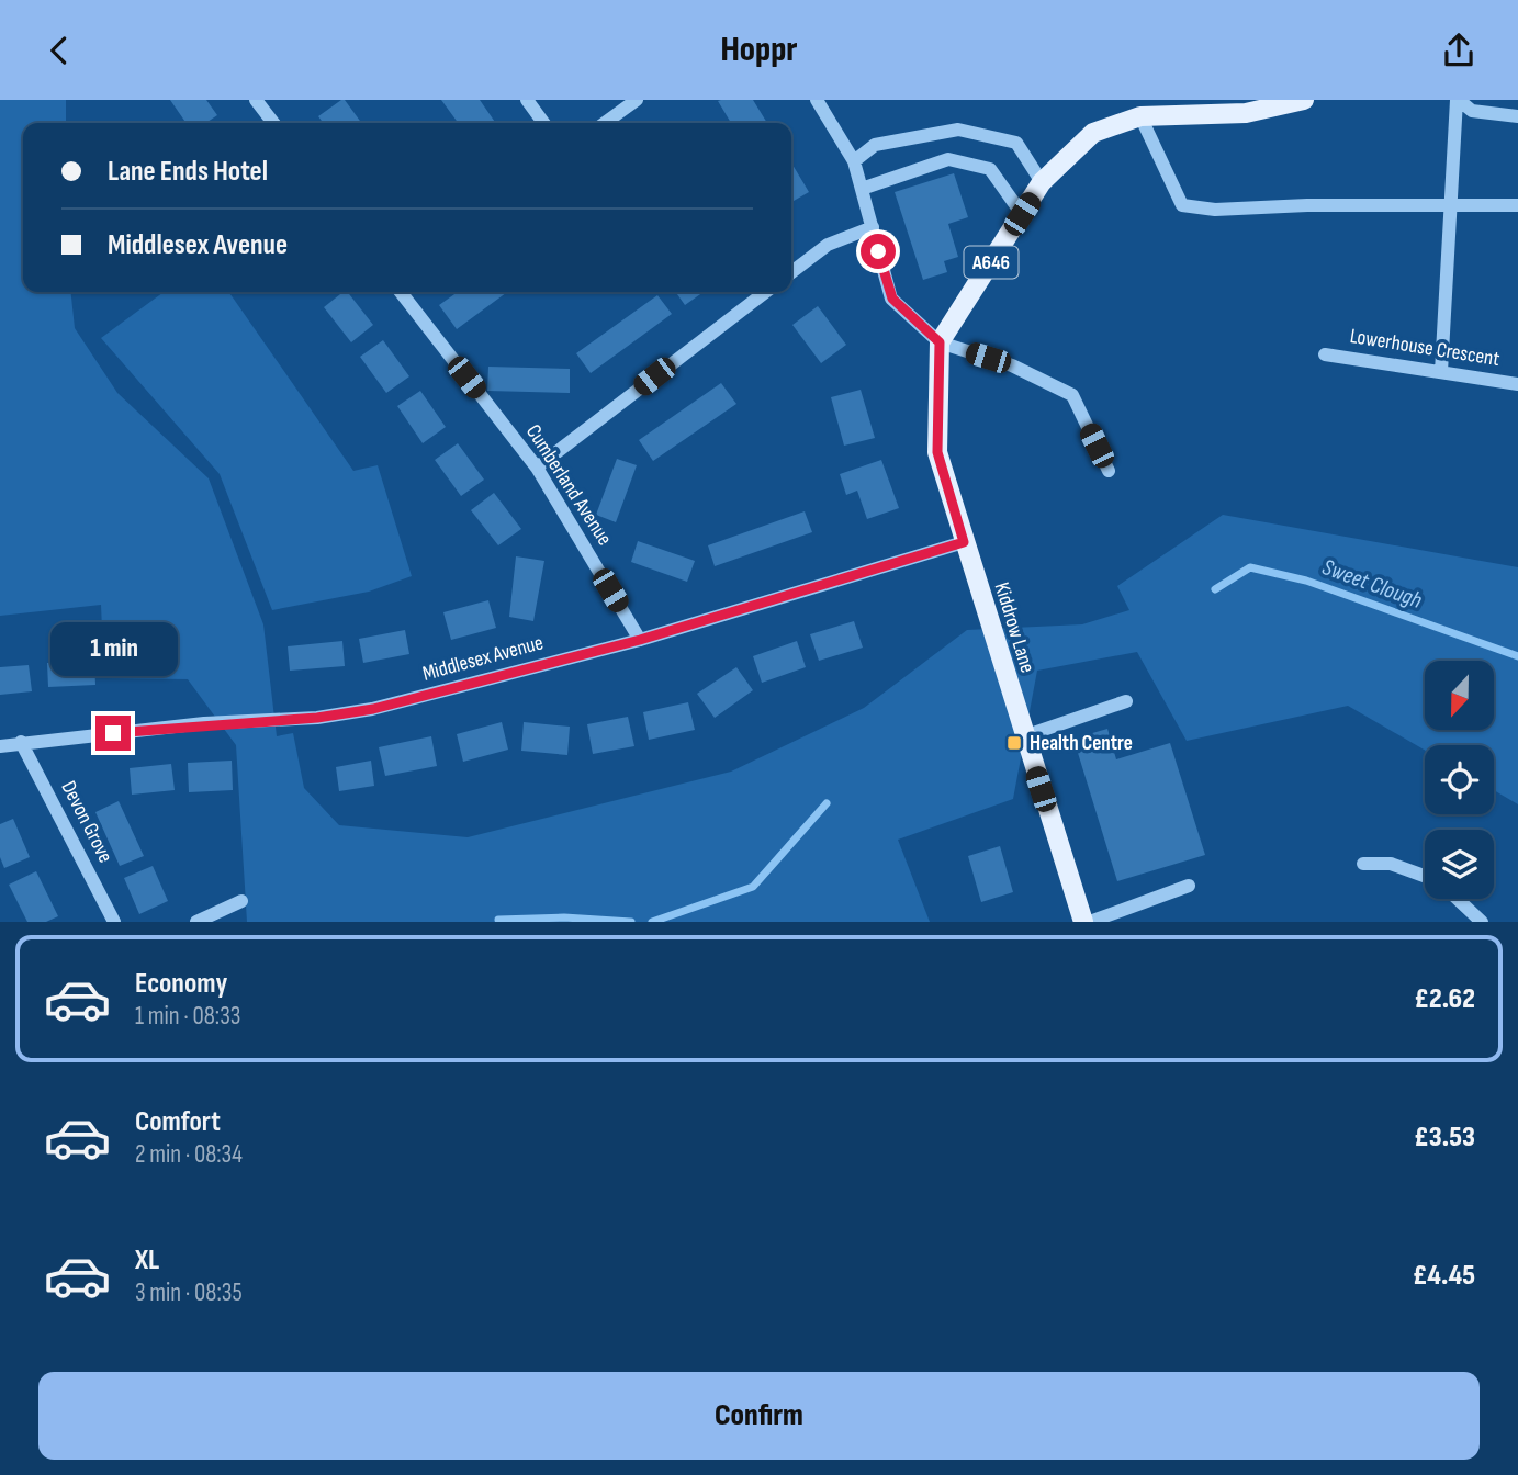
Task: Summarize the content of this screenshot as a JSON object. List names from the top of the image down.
{
  "streets": {
    "main road": ["A646", "Kiddrow Lane"],
    "street": [
      "Lowerhouse Crescent",
      "Cumberland Avenue",
      "Middlesex Avenue",
      "Devon Grove"
    ]
  },
  "crossings": [
    ["A646", "Kiddrow Lane"],
    ["Cumberland Avenue", "Middlesex Avenue"],
    ["Kiddrow Lane", "Middlesex Avenue"],
    ["Middlesex Avenue", "Devon Grove"]
  ],
  "water": ["Sweet Clough"],
  "places": {
    "transit": ["Health Centre"]
  },
  "north": "bottom",
  "page": {
    "header": "Hoppr",
    "banner": ["Lane Ends Hotel", "Middlesex Avenue"],
    "bubble": "1 min",
    "list": [
      {
        "name": "Economy",
        "note": "1 min · 08:33",
        "value": "£2.62"
      },
      {
        "name": "Comfort",
        "note": "2 min · 08:34",
        "value": "£3.53"
      },
      {
        "name": "XL",
        "note": "3 min · 08:35",
        "value": "£4.45"
      }
    ],
    "buttons": "Confirm"
  }
}
